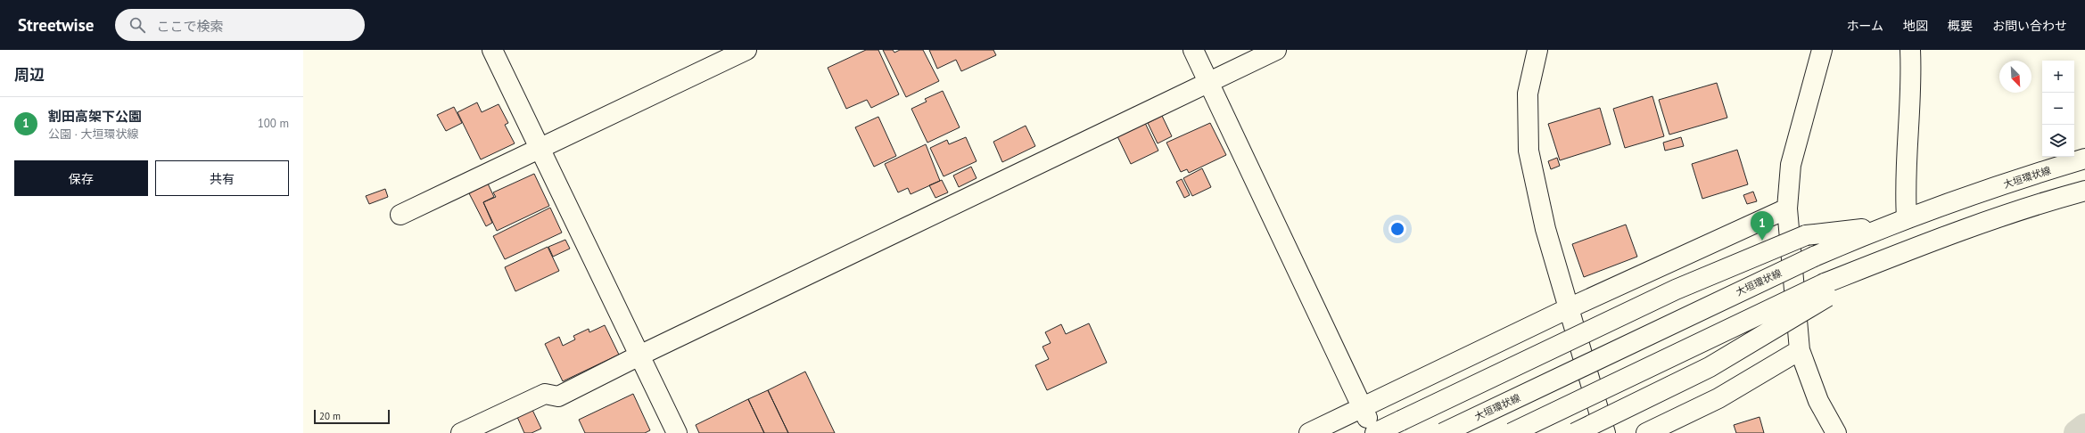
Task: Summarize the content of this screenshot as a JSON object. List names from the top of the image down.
{
  "streets": {
    "street": ["大垣環状線"]
  },
  "scale_bar": "20 m",
  "north": "bottom right",
  "page": {
    "header": "Streetwise",
    "search": "ここで検索",
    "nav": [
      "ホーム",
      "地図",
      "概要",
      "お問い合わせ"
    ],
    "heading": "周辺",
    "map_buttons": ["+", "−"],
    "list": [
      {
        "mark": "1",
        "name": "割田高架下公園",
        "note": "公園 · 大垣環状線",
        "value": "100 m"
      }
    ],
    "buttons": ["保存", "共有"],
    "pins": "1",
    "scale": "20 m"
  }
}
